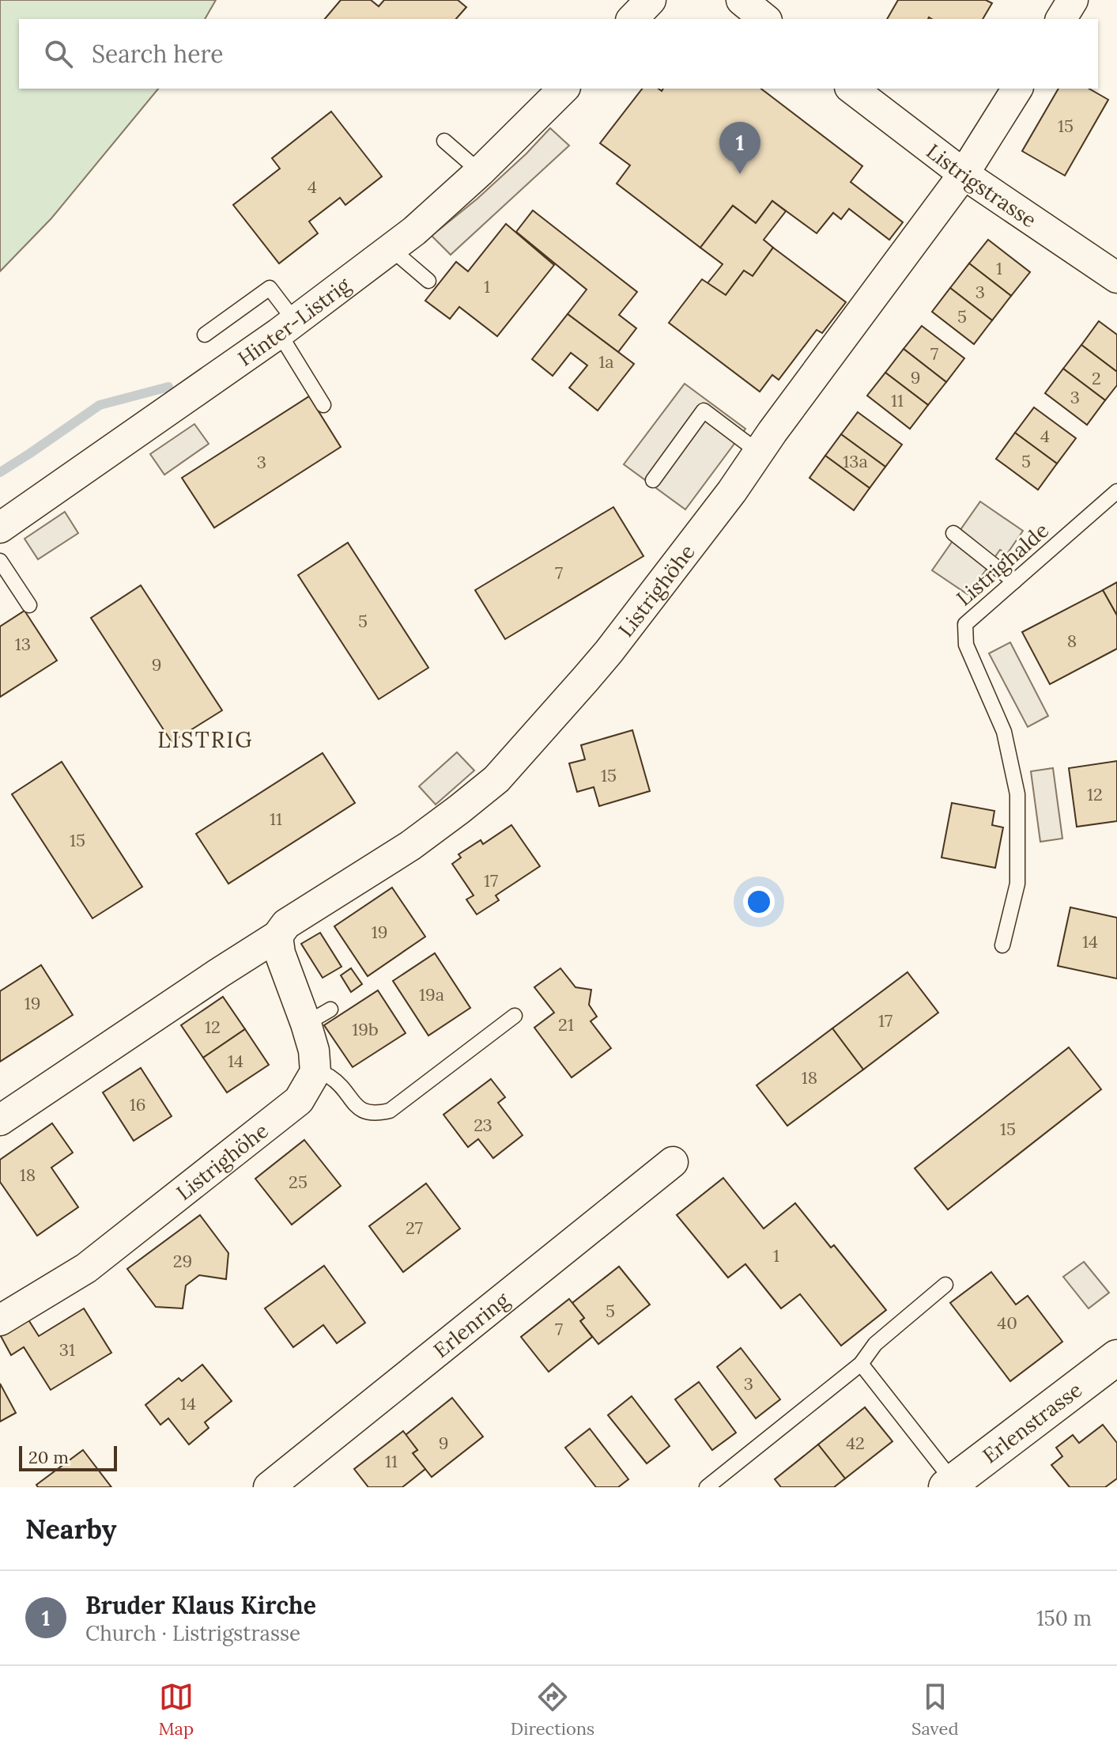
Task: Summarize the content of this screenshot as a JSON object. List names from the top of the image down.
{
  "streets": {
    "street": [
      "Listrigstrasse",
      "Hinter-Listrig",
      "Listrighöhe",
      "Erlenring",
      "Erlenstrasse"
    ],
    "lane": ["Listrighalde"]
  },
  "crossings": [
    ["Listrigstrasse", "Listrighöhe"]
  ],
  "districts": ["LISTRIG"],
  "house_numbers": [
    "15",
    "4",
    "1",
    "1",
    "3",
    "5",
    "7",
    "1a",
    "9",
    "2",
    "3",
    "11",
    "4",
    "13a",
    "5",
    "3",
    "7",
    "5",
    "8",
    "13",
    "9",
    "15",
    "12",
    "11",
    "15",
    "17",
    "19",
    "14",
    "19a",
    "19",
    "17",
    "21",
    "12",
    "19b",
    "14",
    "18",
    "16",
    "23",
    "15",
    "18",
    "25",
    "27",
    "1",
    "29",
    "5",
    "40",
    "7",
    "31",
    "3",
    "14",
    "9",
    "42",
    "11"
  ],
  "scale_bar": "20 m",
  "page": {
    "search": "Search here",
    "pins": "1",
    "scale": "20 m",
    "heading": "Nearby",
    "list": [
      {
        "mark": "1",
        "name": "Bruder Klaus Kirche",
        "note": "Church · Listrigstrasse",
        "value": "150 m"
      }
    ],
    "nav": ["Map", "Directions", "Saved"]
  }
}
